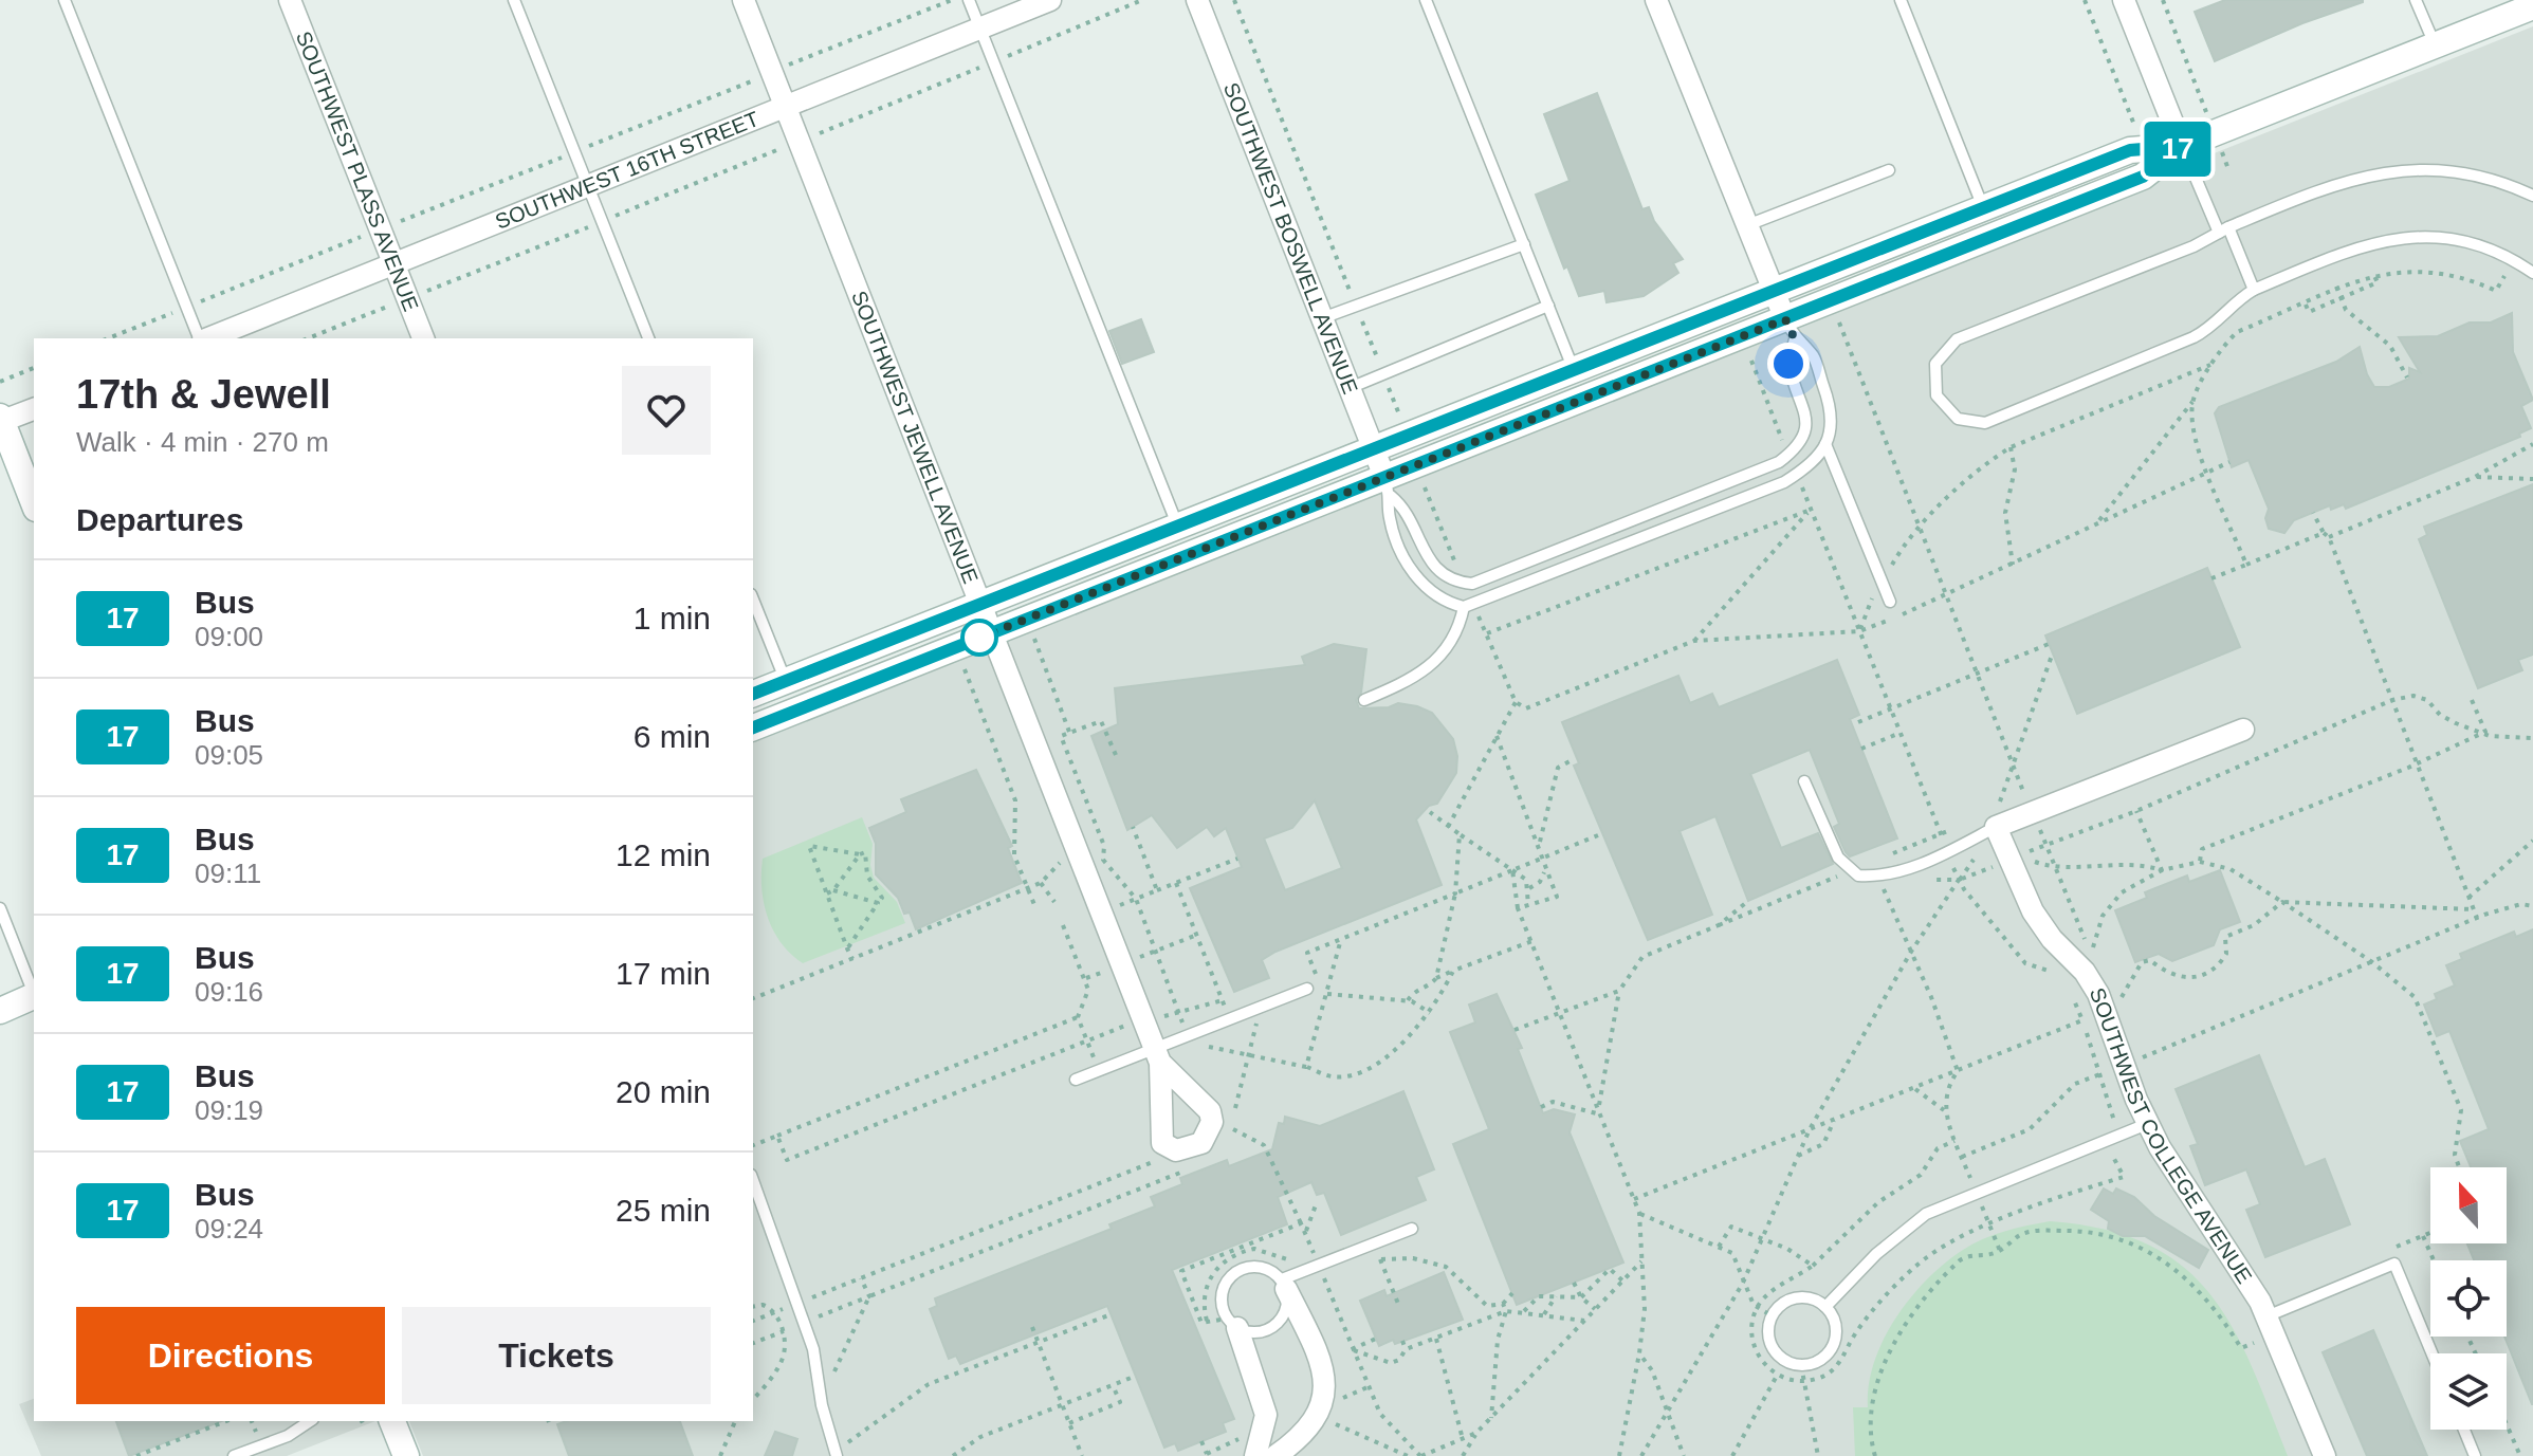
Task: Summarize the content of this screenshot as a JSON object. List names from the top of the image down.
{
  "streets": {
    "street": [
      "SOUTHWEST 16TH STREET",
      "SOUTHWEST PLASS AVENUE",
      "SOUTHWEST BOSWELL AVENUE",
      "SOUTHWEST JEWELL AVENUE",
      "SOUTHWEST COLLEGE AVENUE"
    ]
  },
  "crossings": [
    ["SOUTHWEST 16TH STREET", "SOUTHWEST PLASS AVENUE"],
    ["SOUTHWEST 16TH STREET", "SOUTHWEST JEWELL AVENUE"]
  ],
  "lines": ["bus line 17"],
  "north": "top",
  "page": {
    "on_map": "17",
    "heading": [
      ["17th & Jewell", "Walk · 4 min · 270 m"],
      "Departures"
    ],
    "list": [
      {
        "mark": "17",
        "name": "Bus",
        "note": "09:00",
        "value": "1 min"
      },
      {
        "mark": "17",
        "name": "Bus",
        "note": "09:05",
        "value": "6 min"
      },
      {
        "mark": "17",
        "name": "Bus",
        "note": "09:11",
        "value": "12 min"
      },
      {
        "mark": "17",
        "name": "Bus",
        "note": "09:16",
        "value": "17 min"
      },
      {
        "mark": "17",
        "name": "Bus",
        "note": "09:19",
        "value": "20 min"
      },
      {
        "mark": "17",
        "name": "Bus",
        "note": "09:24",
        "value": "25 min"
      }
    ],
    "buttons": ["Directions", "Tickets"]
  }
}
